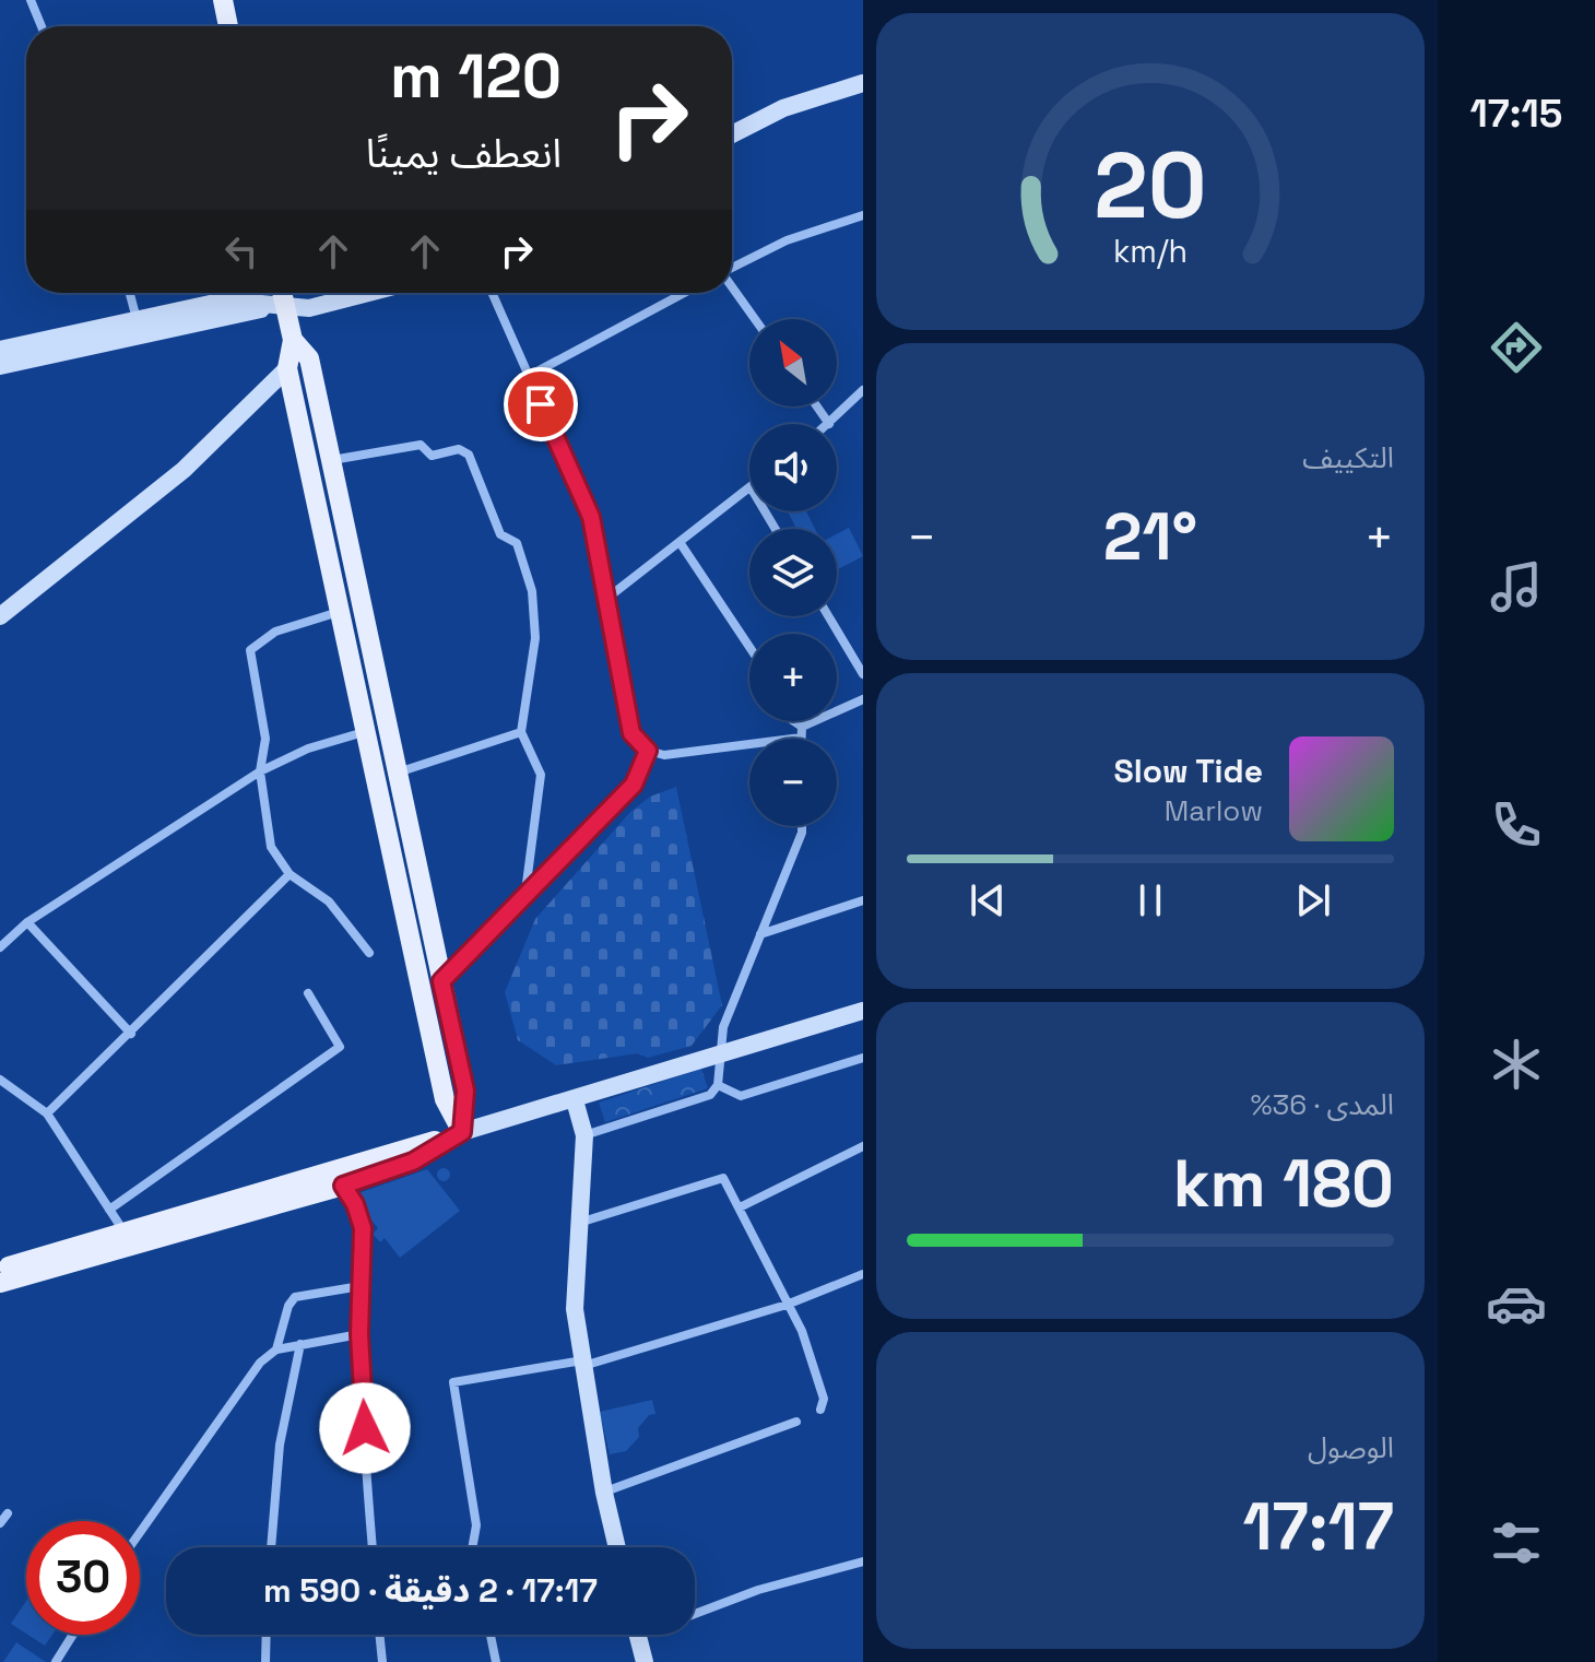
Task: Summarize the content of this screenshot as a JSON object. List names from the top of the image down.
{
  "north": "top left",
  "page": {
    "tabs": "17:15",
    "turn": ["120 m", "انعطف يمينًا"],
    "map_buttons": ["+", "−"],
    "tile": [
      "التكييف",
      ["المدى · 36%", "180 km"],
      ["الوصول", "17:17"]
    ],
    "heat": ["−", "21°", "+"],
    "song": ["Slow Tide", "Marlow"],
    "limit": "30",
    "trip": "17:17 · 2 دقيقة · 590 m",
    "gauge": ["20", "km/h"]
  }
}
